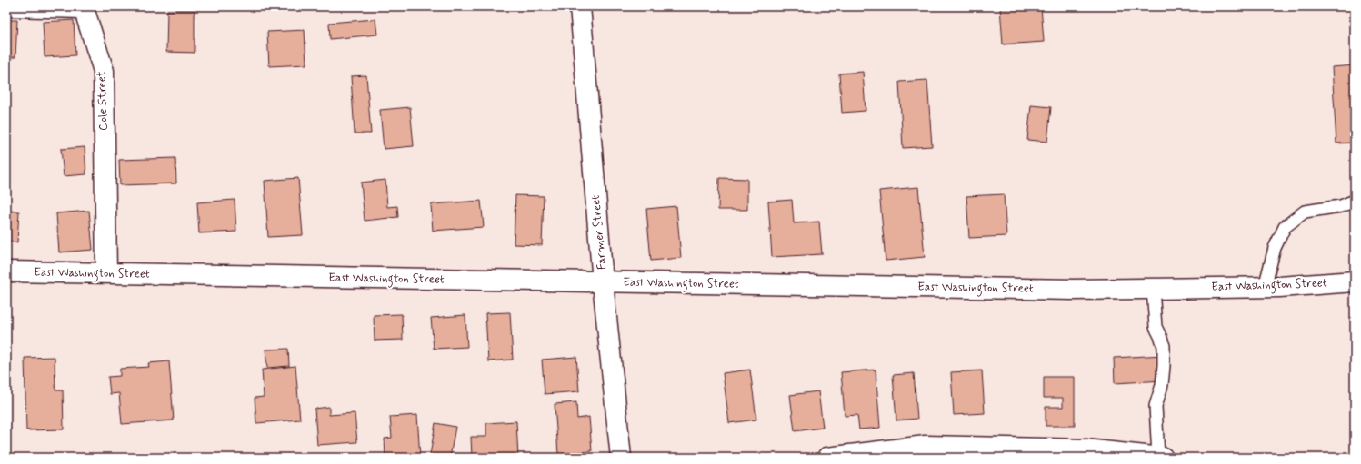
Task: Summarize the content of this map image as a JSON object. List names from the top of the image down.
{
  "streets": {
    "street": ["Cole Street", "Farmer Street", "East Washington Street"]
  },
  "crossings": [
    ["Cole Street", "East Washington Street"],
    ["Farmer Street", "East Washington Street"]
  ]
}
